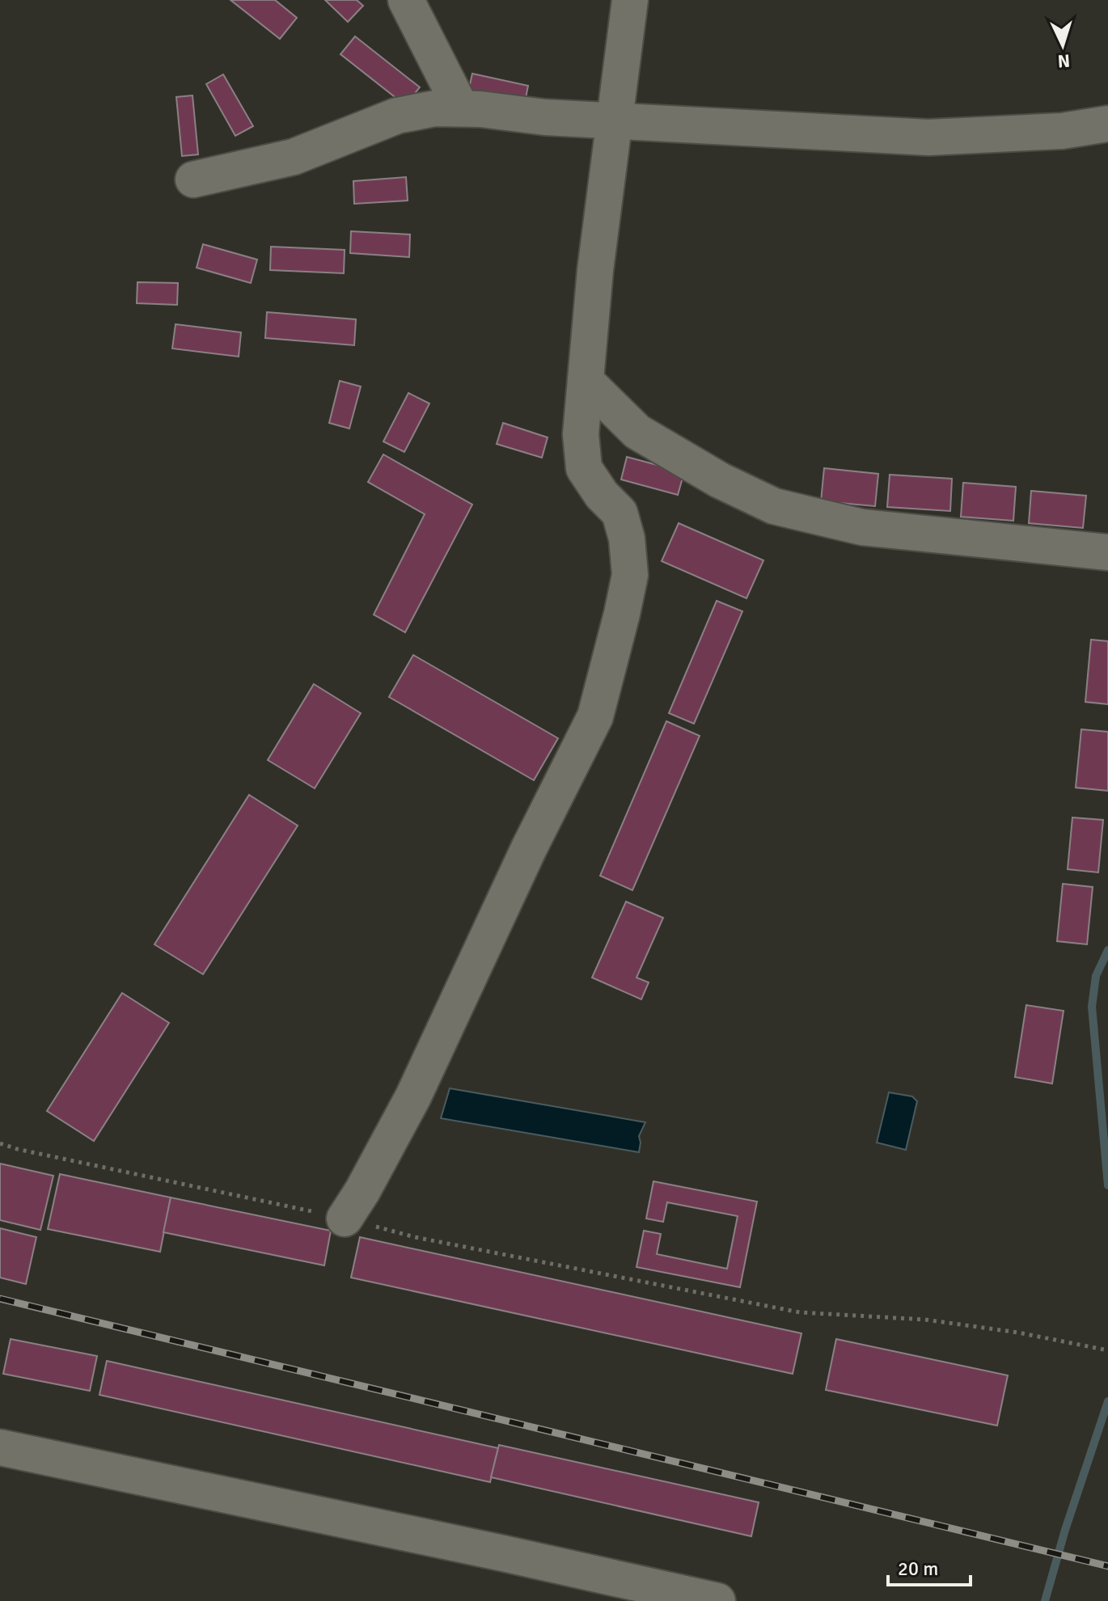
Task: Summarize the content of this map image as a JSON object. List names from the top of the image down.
{
  "scale_bar": "20 m",
  "north": "bottom"
}
